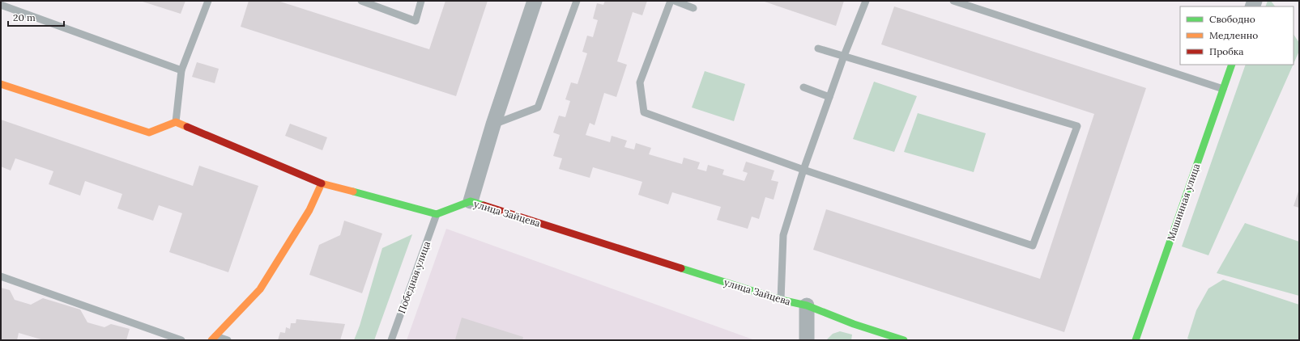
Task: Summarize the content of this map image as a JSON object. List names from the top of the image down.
{
  "streets": {
    "street": ["Машинная улица", "улица Зайцева"],
    "lane": ["Победная улица"]
  },
  "crossings": [
    ["улица Зайцева", "Победная улица"]
  ],
  "legend": ["Свободно", "Медленно", "Пробка"],
  "scale_bar": "20 m"
}
